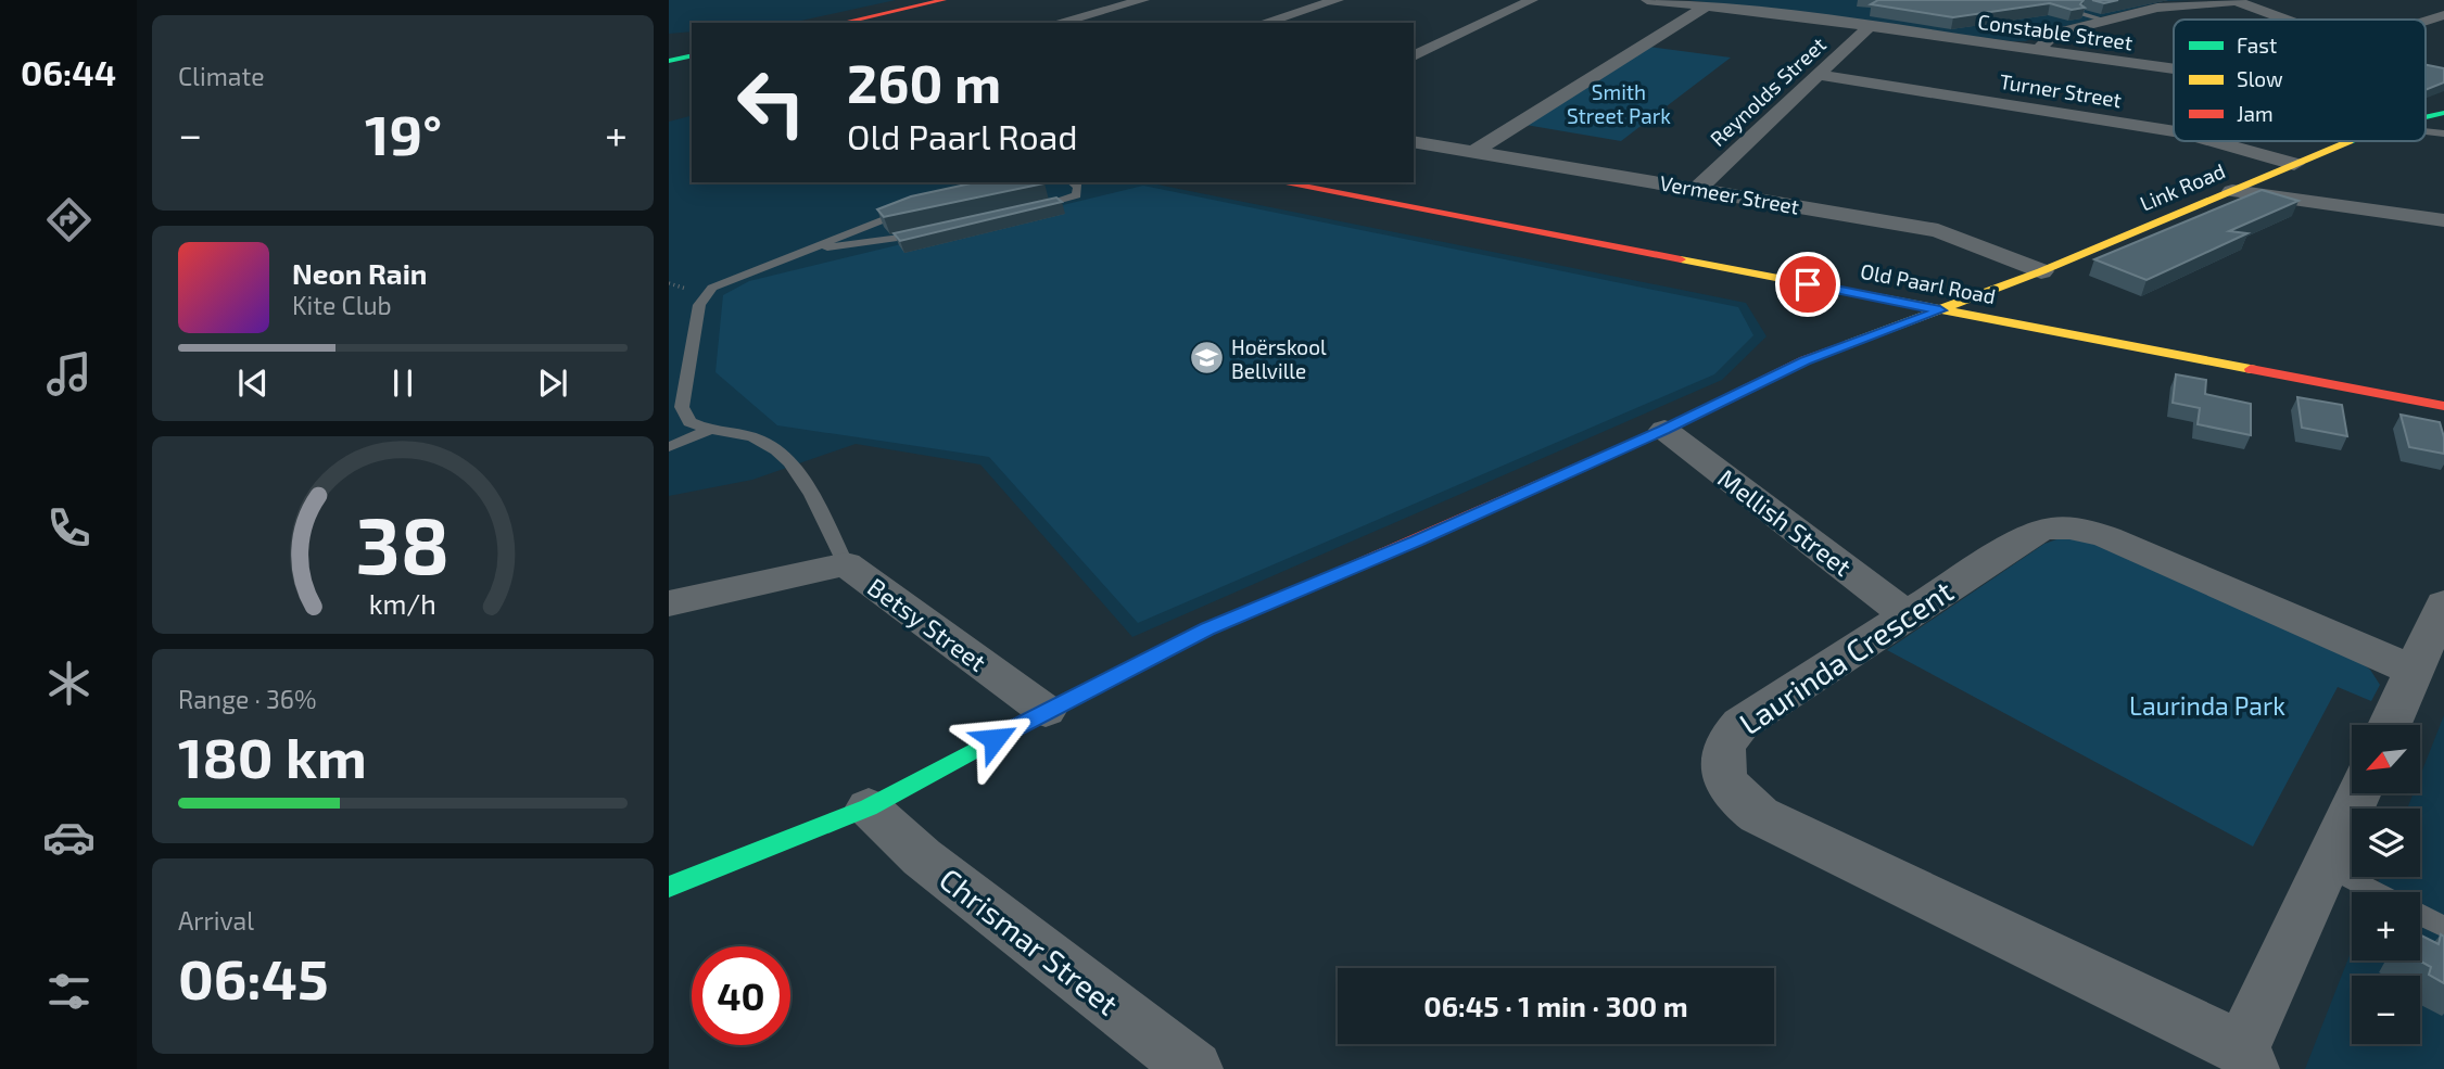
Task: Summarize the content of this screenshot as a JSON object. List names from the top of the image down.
{
  "streets": {
    "street": [
      "Constable Street",
      "Turner Street",
      "Reynolds Street",
      "Link Road",
      "Vermeer Street",
      "Old Paarl Road",
      "Mellish Street",
      "Betsy Street",
      "Laurinda Crescent",
      "Chrismar Street"
    ]
  },
  "crossings": [
    ["Constable Street", "Reynolds Street"],
    ["Turner Street", "Reynolds Street"],
    ["Turner Street", "Link Road"],
    ["Reynolds Street", "Vermeer Street"],
    ["Link Road", "Vermeer Street"],
    ["Link Road", "Old Paarl Road"],
    ["Link Road", "Mellish Street"],
    ["Link Road", "Betsy Street"],
    ["Link Road", "Chrismar Street"],
    ["Mellish Street", "Laurinda Crescent"]
  ],
  "parks": ["Smith Street Park", "Laurinda Park"],
  "places": {
    "school or university": ["Hoërskool Bellville"]
  },
  "legend": ["Fast", "Slow", "Jam"],
  "north": "bottom left",
  "page": {
    "tabs": "06:44",
    "tile": [
      "Climate",
      ["Range · 36%", "180 km"],
      ["Arrival", "06:45"]
    ],
    "turn": ["260 m", "Old Paarl Road"],
    "heat": ["−", "19°", "+"],
    "song": ["Neon Rain", "Kite Club"],
    "map_buttons": ["+", "−"],
    "limit": "40",
    "trip": "06:45 · 1 min · 300 m",
    "gauge": ["38", "km/h"]
  }
}
